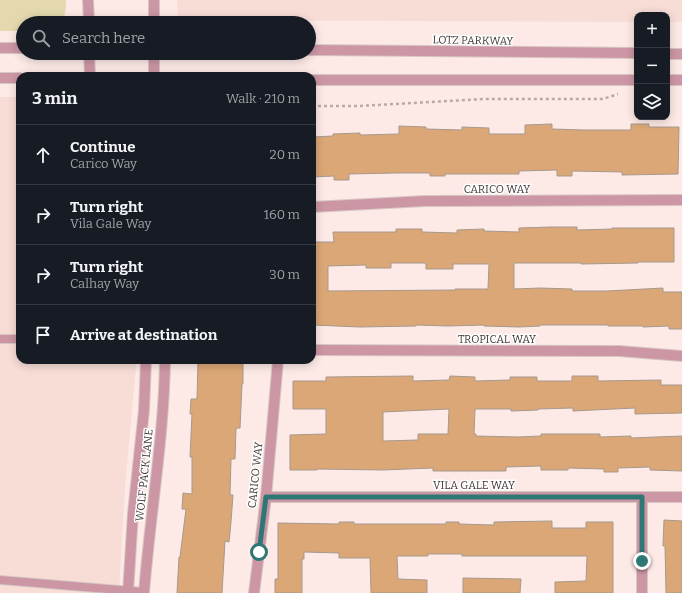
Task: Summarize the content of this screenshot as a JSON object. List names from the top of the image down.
{
  "streets": {
    "street": [
      "LOTZ PARKWAY",
      "CARICO WAY",
      "TROPICAL WAY",
      "WOLF PACK LANE",
      "VILA GALE WAY"
    ]
  },
  "crossings": [
    ["CARICO WAY", "VILA GALE WAY"]
  ],
  "page": {
    "map_buttons": ["+", "−"],
    "search": "Search here",
    "heading": ["3 min", "Walk · 210 m"],
    "list": [
      ["Continue", "Carico Way", "20 m"],
      ["Turn right", "Vila Gale Way", "160 m"],
      ["Turn right", "Calhay Way", "30 m"],
      "Arrive at destination"
    ]
  }
}
